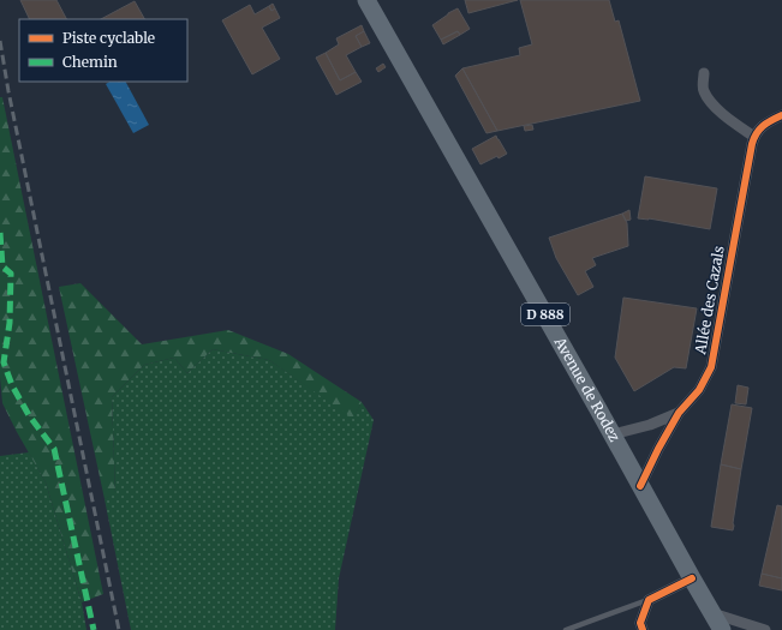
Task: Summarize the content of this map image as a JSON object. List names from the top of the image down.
{
  "streets": {
    "main road": ["D 888", "Avenue de Rodez"],
    "street": ["Allée des Cazals"]
  },
  "crossings": [
    ["Allée des Cazals", "Avenue de Rodez"]
  ],
  "legend": ["Piste cyclable", "Chemin"]
}
